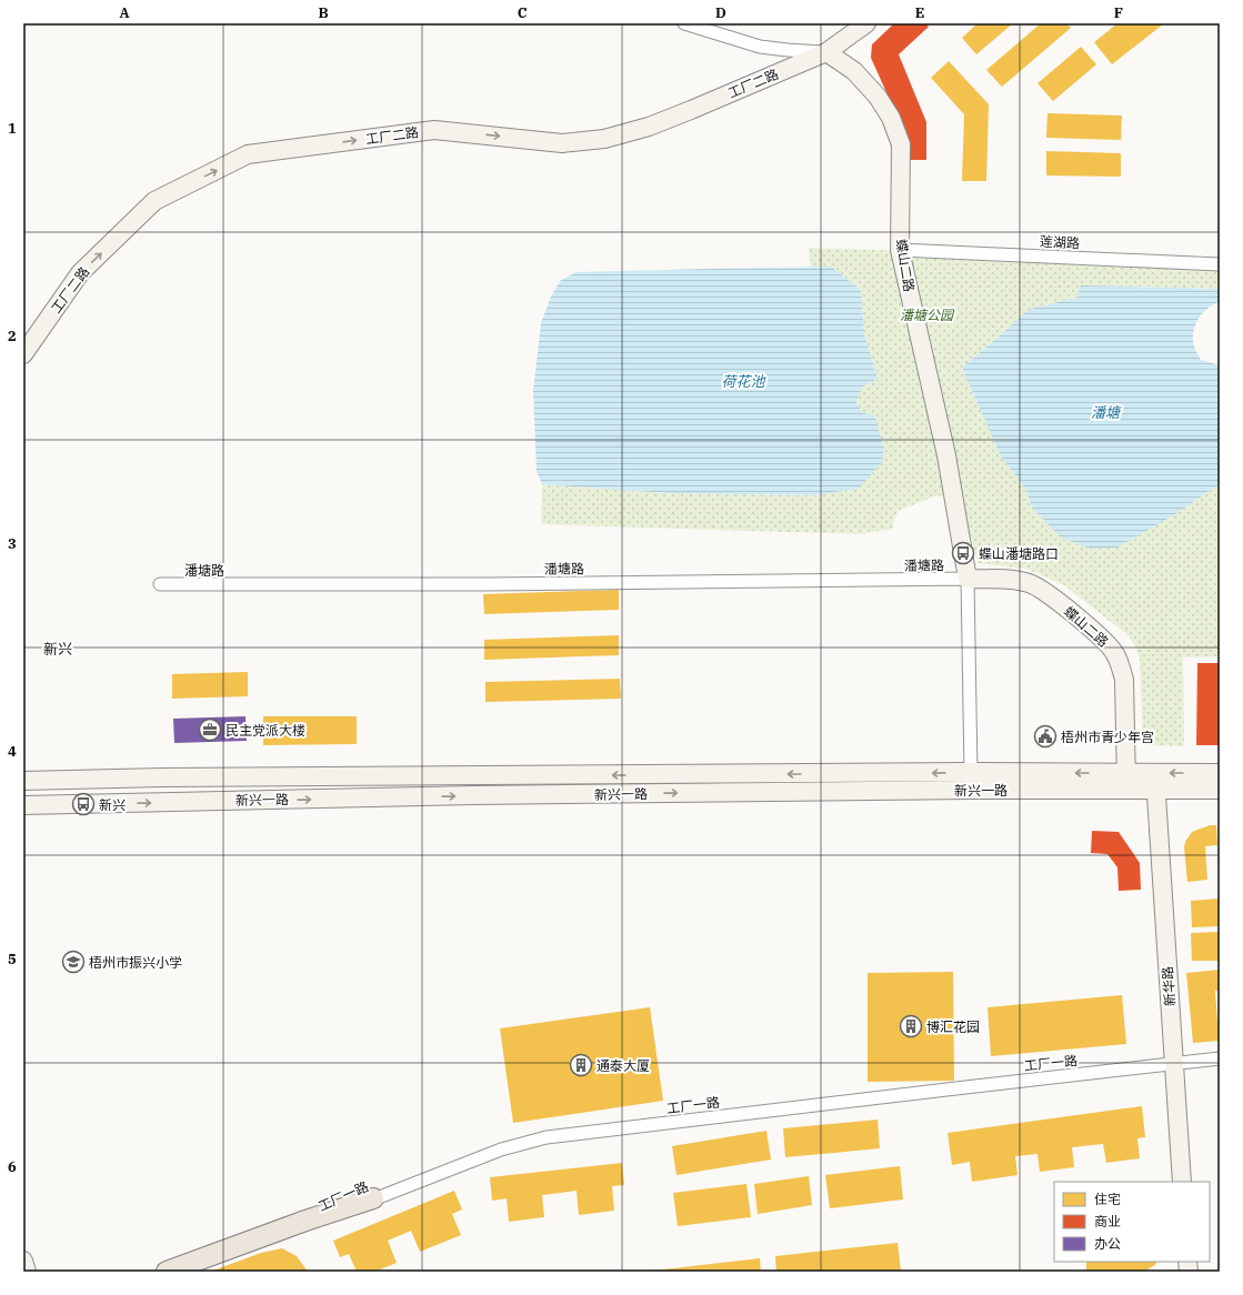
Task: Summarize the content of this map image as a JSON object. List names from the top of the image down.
{
  "streets": {
    "main road": [
      "工厂二路",
      "蝶山二路",
      "新兴一路",
      "新华路"
    ],
    "street": ["莲湖路", "潘塘路", "工厂一路"]
  },
  "crossings": [
    ["工厂二路", "蝶山二路"],
    ["莲湖路", "蝶山二路"],
    ["蝶山二路", "潘塘路"],
    ["蝶山二路", "新兴一路"],
    ["新兴一路", "新华路"],
    ["新华路", "工厂一路"]
  ],
  "one_way": ["工厂二路"],
  "districts": ["新兴"],
  "water": ["荷花池", "潘塘"],
  "parks": ["潘塘公园"],
  "places": {
    "bus stop": ["蝶山潘塘路口", "新兴"],
    "office": ["民主党派大楼"],
    "public building": ["梧州市青少年宫"],
    "school or university": ["梧州市振兴小学"],
    "building": ["博汇花园", "通泰大厦"]
  },
  "legend": ["住宅", "商业", "办公"],
  "grid": {
    "columns": [
      "A",
      "B",
      "C",
      "D",
      "E",
      "F"
    ],
    "rows": [
      "1",
      "2",
      "3",
      "4",
      "5",
      "6"
    ]
  }
}
